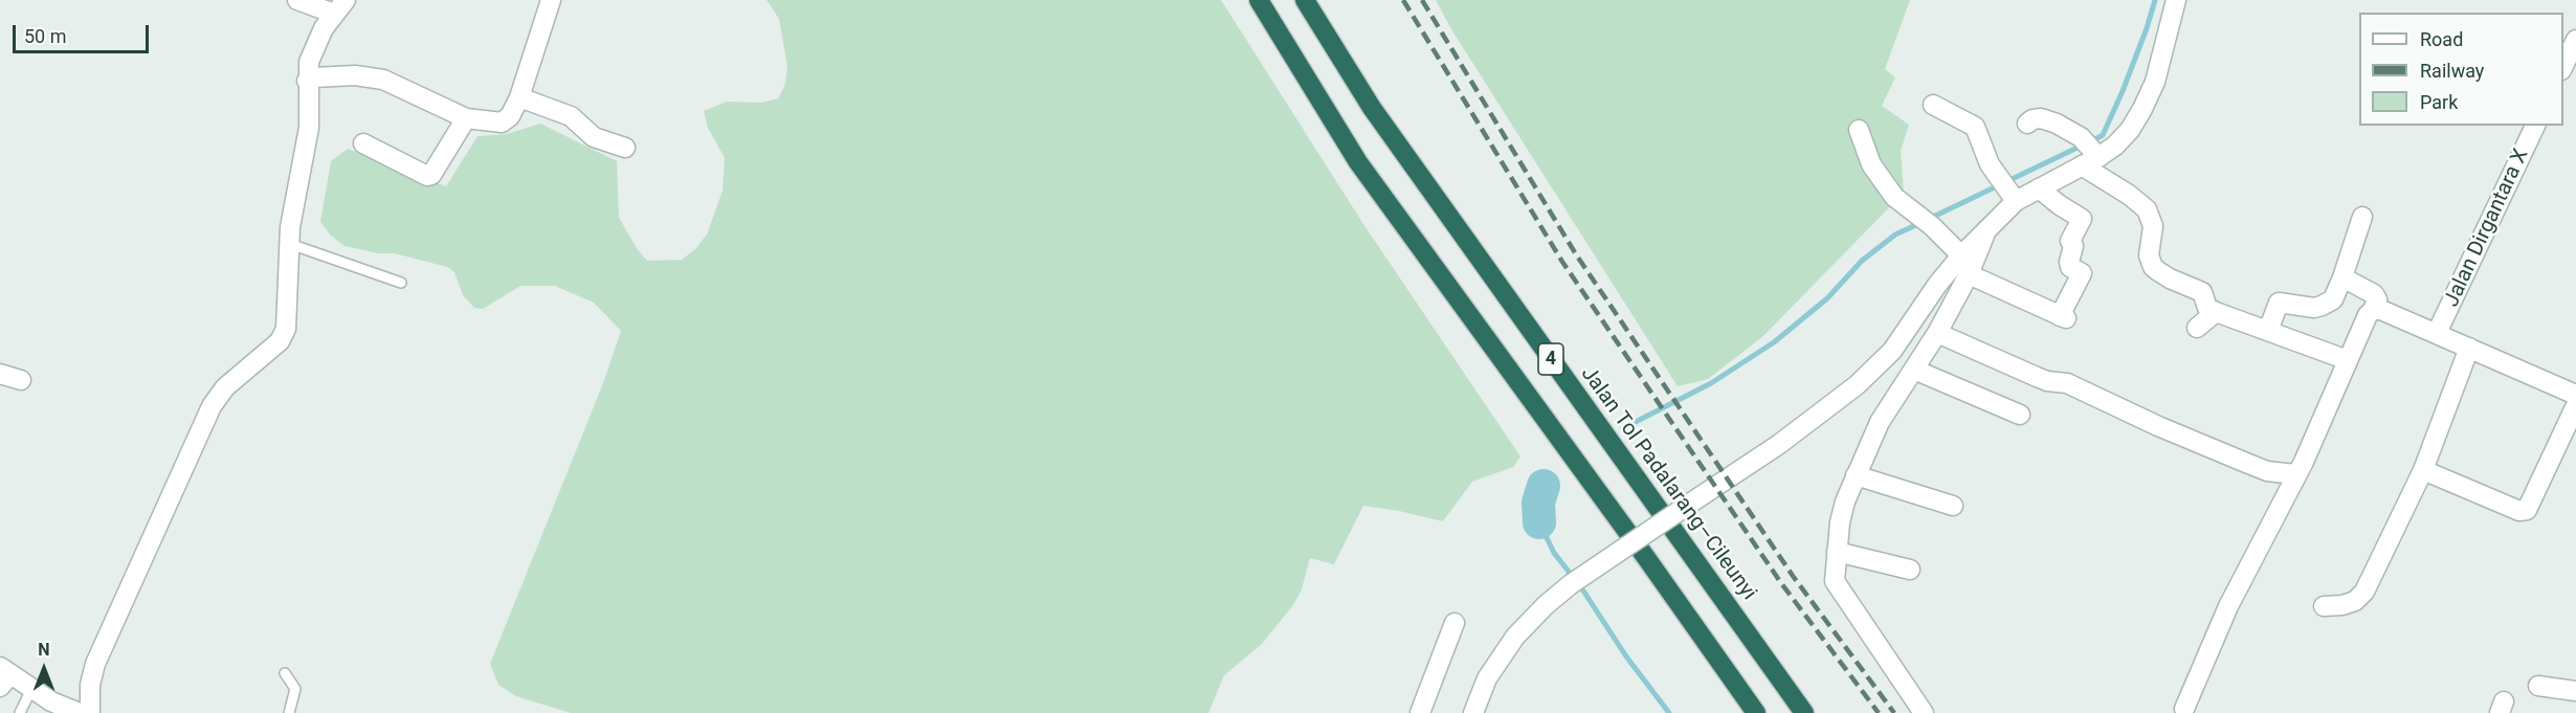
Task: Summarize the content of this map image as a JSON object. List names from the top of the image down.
{
  "streets": {
    "highway": ["4", "Jalan Tol Padalarang–Cileunyi"],
    "street": ["Jalan Dirgantara X"]
  },
  "legend": ["Road", "Railway", "Park"],
  "scale_bar": "50 m",
  "north": "top"
}
